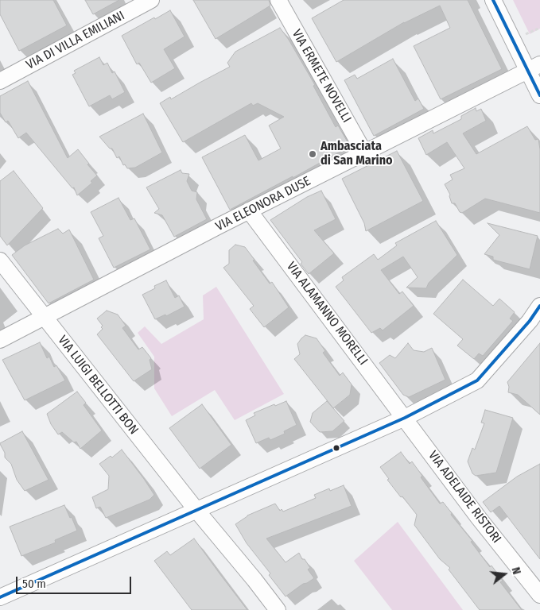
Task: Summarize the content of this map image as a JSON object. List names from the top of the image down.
{
  "streets": {
    "street": [
      "VIA DI VILLA EMILIANI",
      "VIA ERMETE NOVELLI",
      "VIA ELEONORA DUSE",
      "VIA ALAMANNO MORELLI",
      "VIA LUIGI BELLOTTI BON",
      "VIA ADELAIDE RISTORI"
    ]
  },
  "crossings": [
    ["VIA ERMETE NOVELLI", "VIA ELEONORA DUSE"],
    ["VIA ELEONORA DUSE", "VIA ALAMANNO MORELLI"],
    ["VIA ELEONORA DUSE", "VIA LUIGI BELLOTTI BON"],
    ["VIA ALAMANNO MORELLI", "VIA ADELAIDE RISTORI"]
  ],
  "places": ["Ambasciata di San Marino"],
  "scale_bar": "50 m",
  "north": "right"
}
